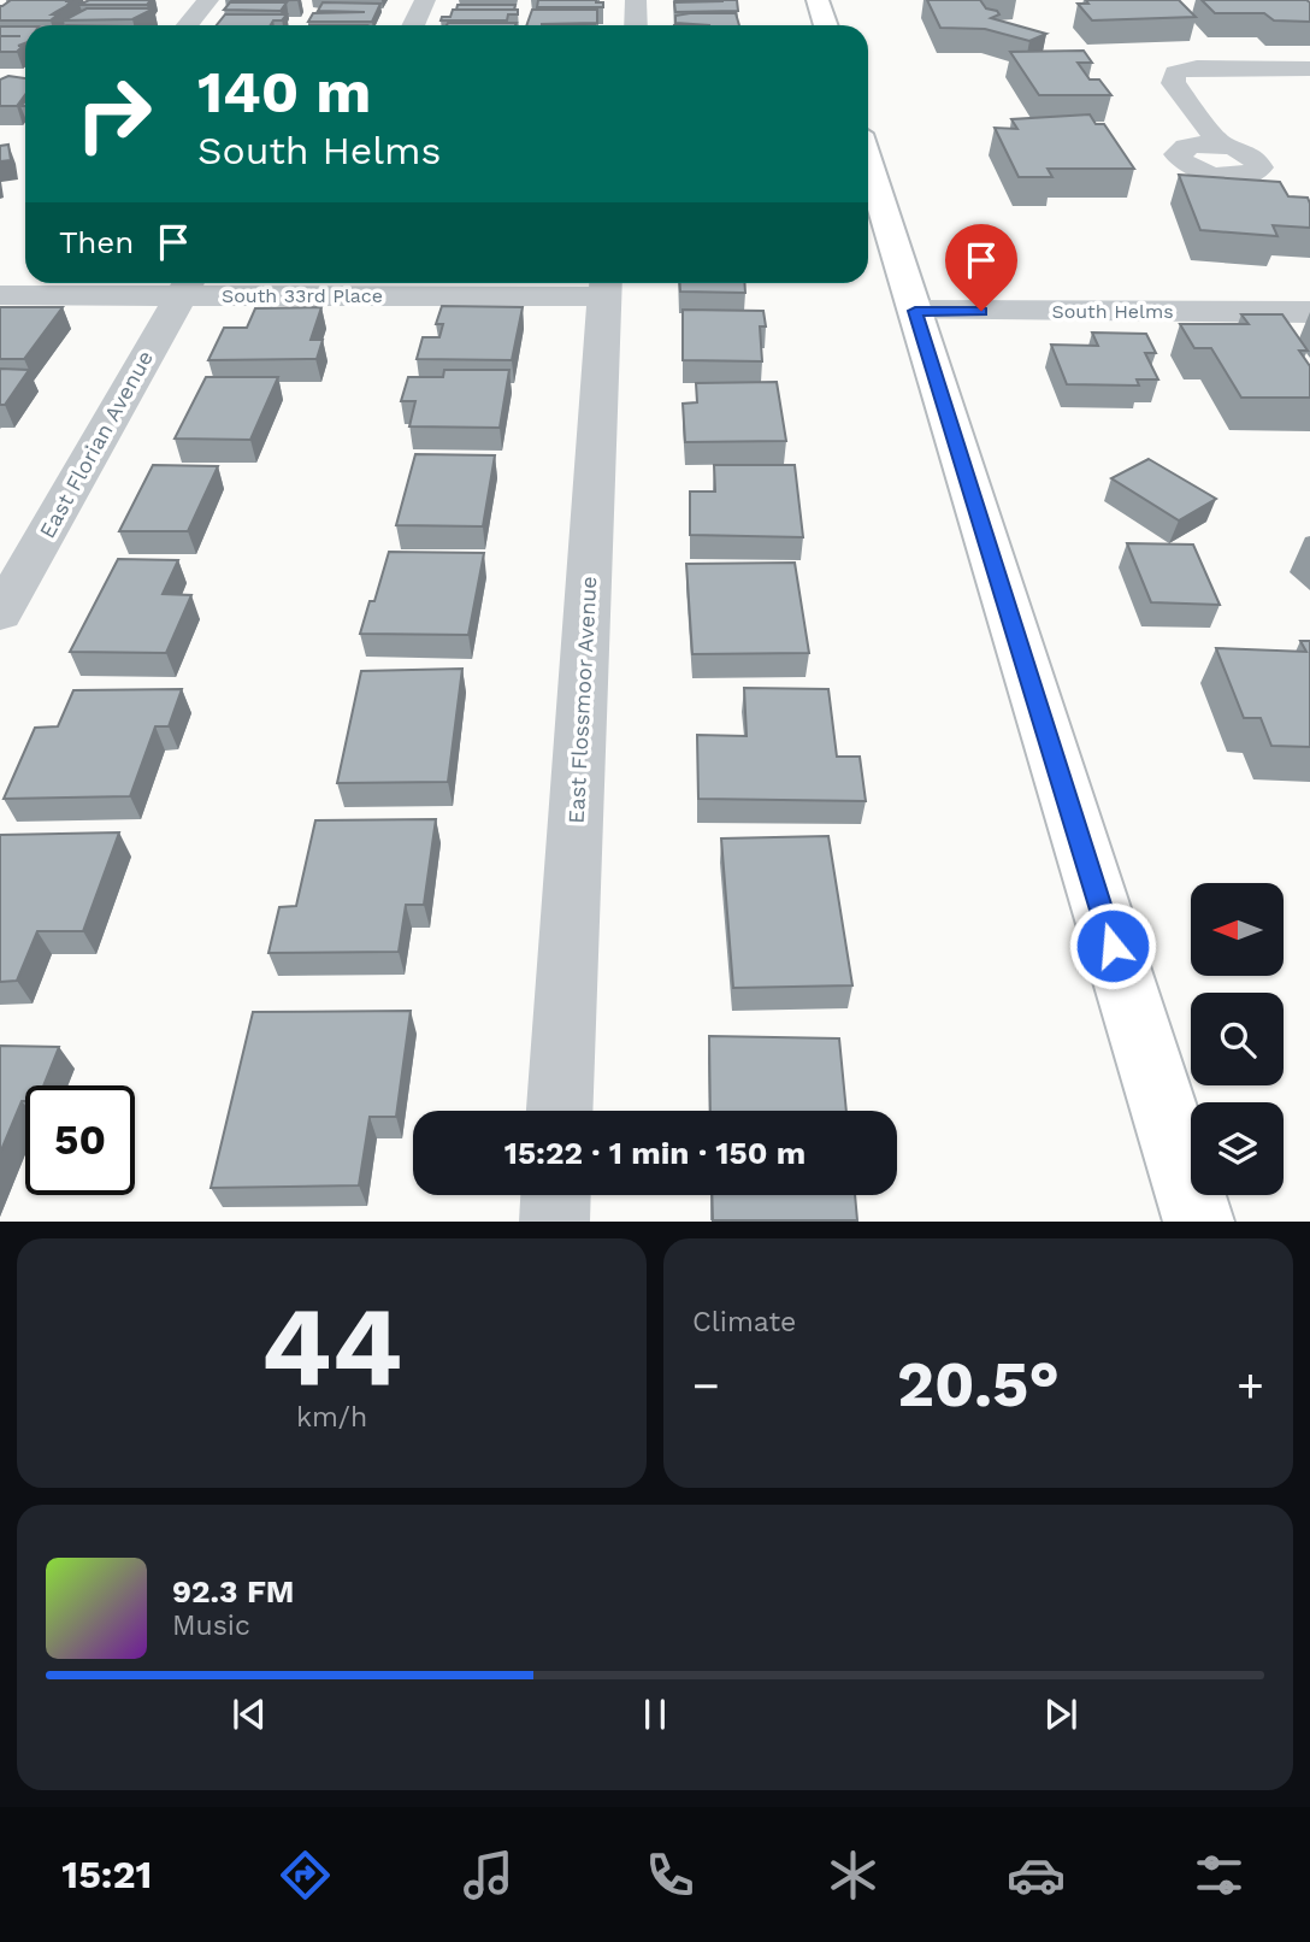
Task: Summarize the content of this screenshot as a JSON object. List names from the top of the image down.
{
  "streets": {
    "street": [
      "South 33rd Place",
      "South Helms",
      "East Florian Avenue",
      "East Flossmoor Avenue"
    ]
  },
  "crossings": [
    ["South 33rd Place", "East Florian Avenue"],
    ["South 33rd Place", "East Flossmoor Avenue"]
  ],
  "north": "left",
  "page": {
    "turn": ["140 m", "South Helms"],
    "then": "Then",
    "limit": "50",
    "trip": "15:22 · 1 min · 150 m",
    "tile": [
      ["44", "km/h"],
      "Climate"
    ],
    "heat": ["−", "20.5°", "+"],
    "song": ["92.3 FM", "Music"],
    "tabs": "15:21"
  }
}
